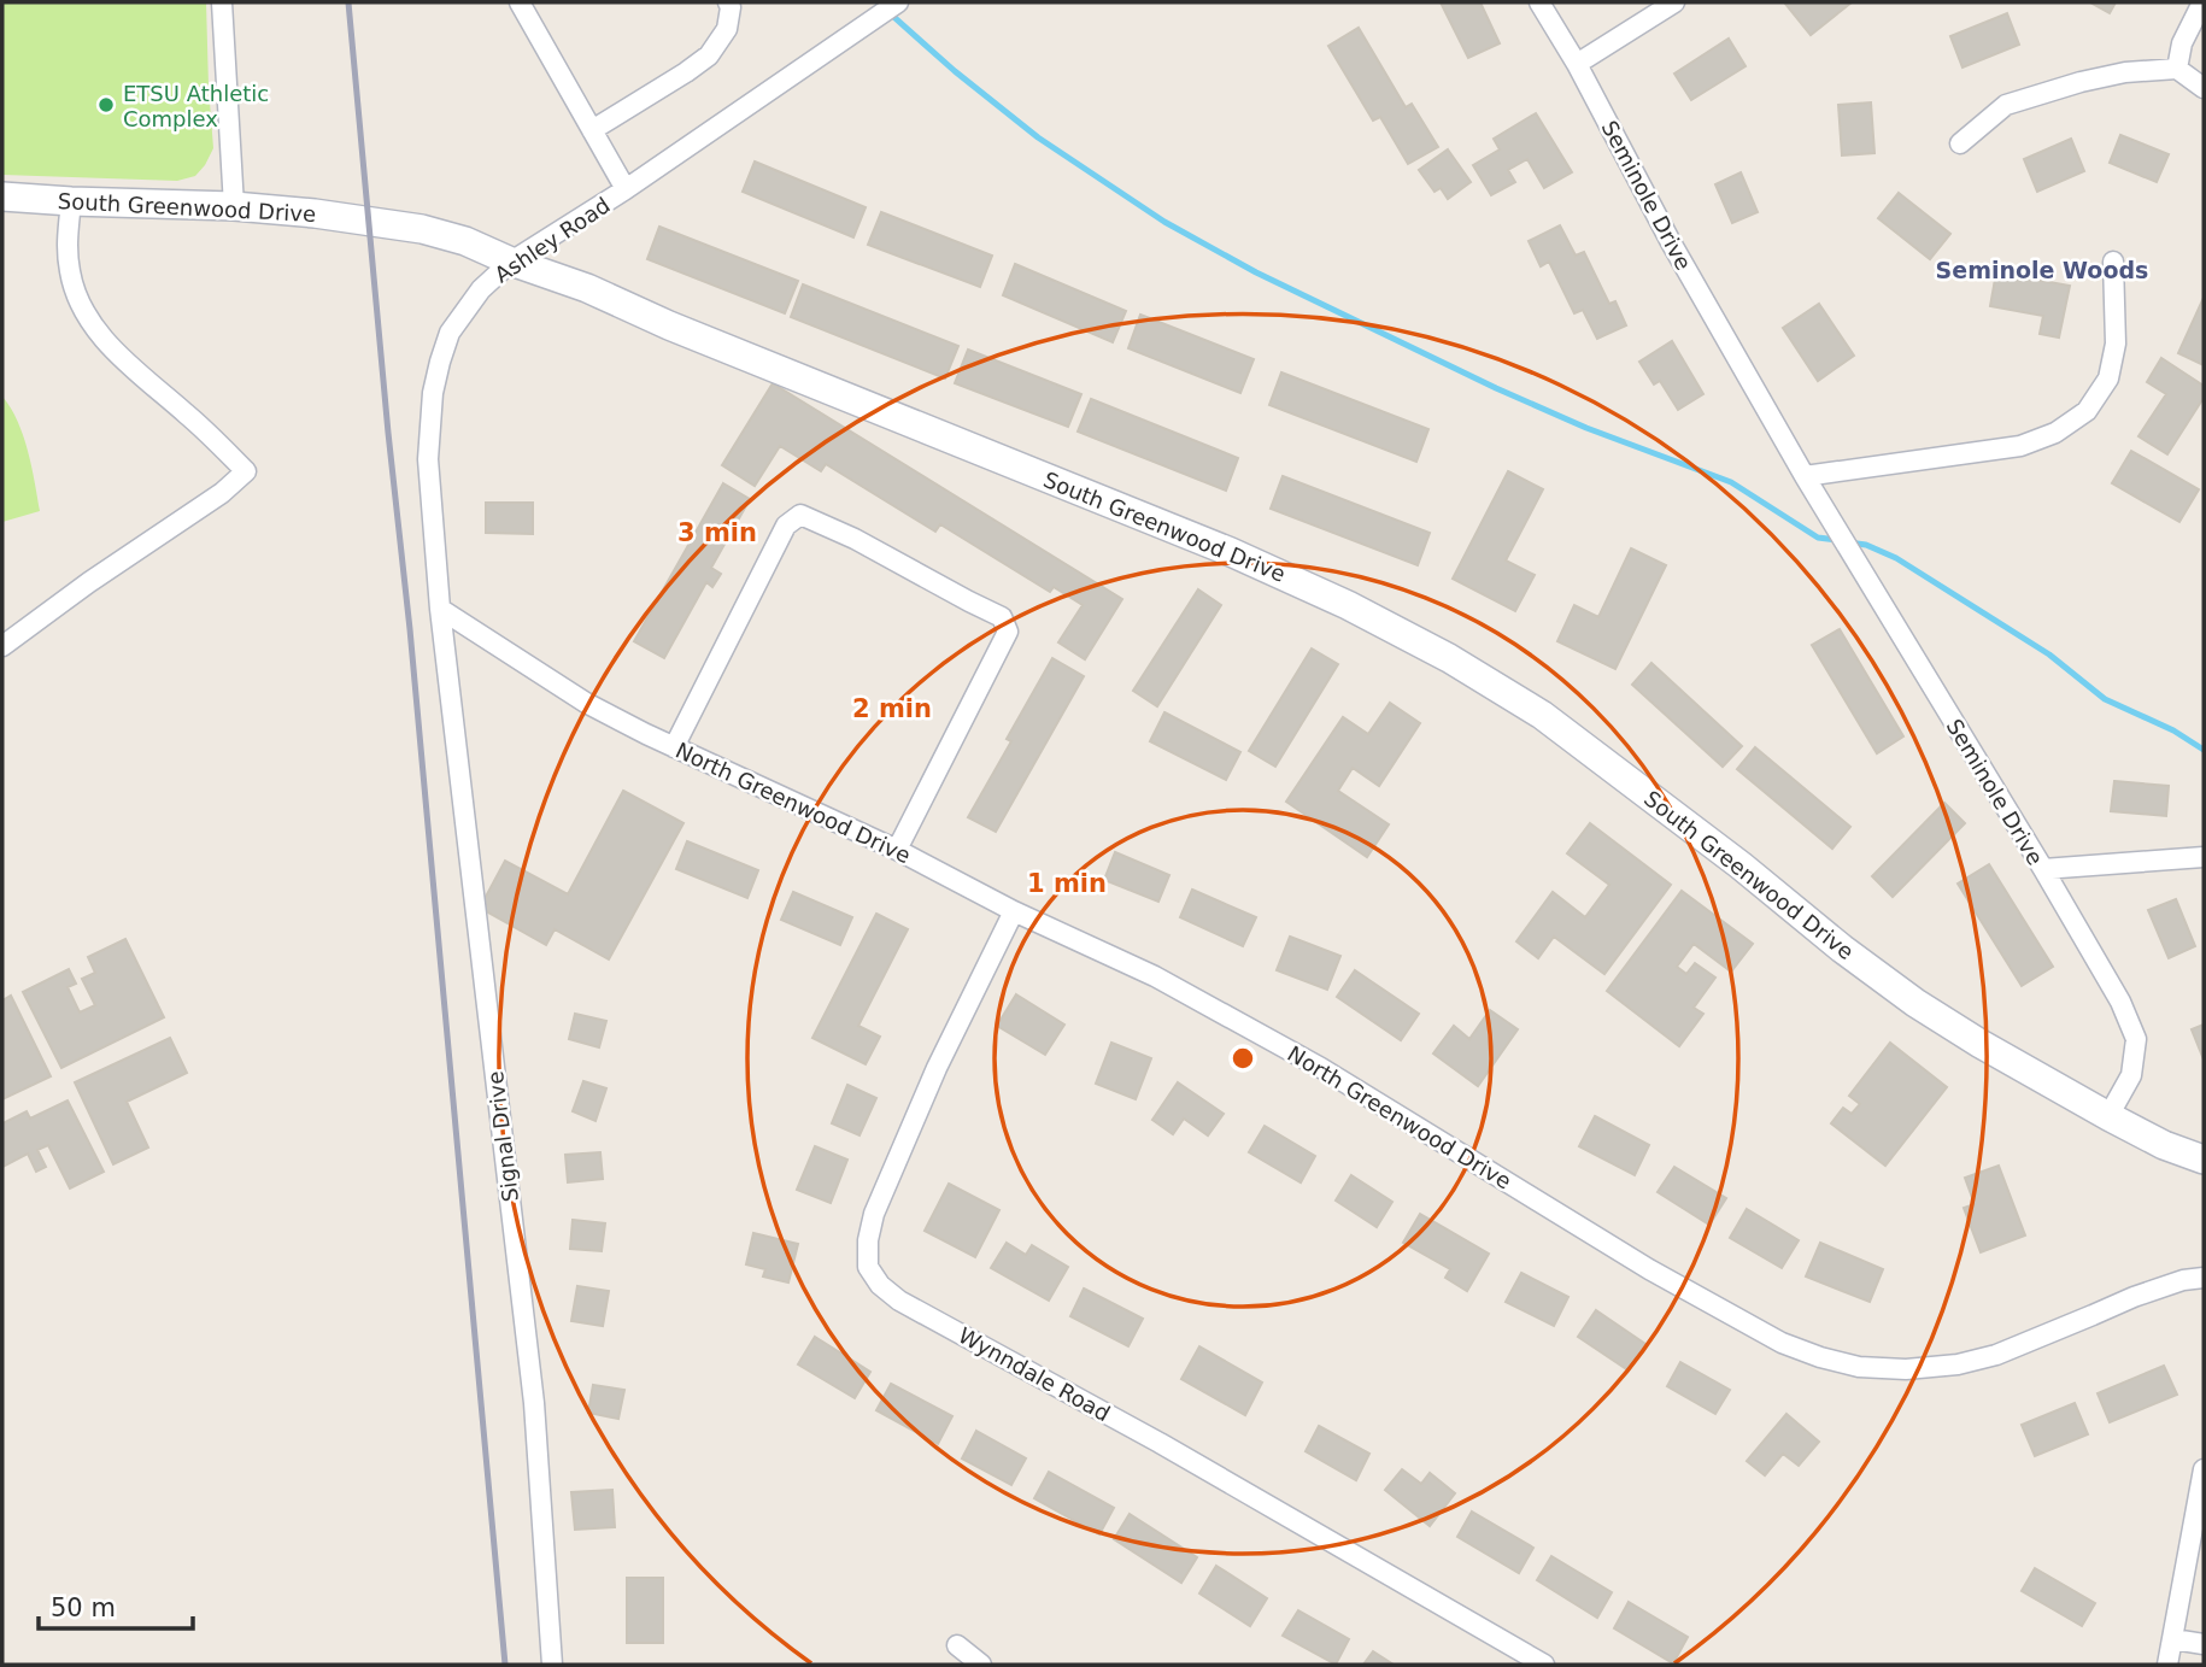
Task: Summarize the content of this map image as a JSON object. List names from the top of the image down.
{
  "streets": {
    "street": [
      "Seminole Drive",
      "South Greenwood Drive",
      "Ashley Road",
      "North Greenwood Drive",
      "Signal Drive",
      "Wynndale Road"
    ]
  },
  "crossings": [
    ["Seminole Drive", "South Greenwood Drive"],
    ["South Greenwood Drive", "Ashley Road"],
    ["Ashley Road", "North Greenwood Drive"],
    ["Ashley Road", "Signal Drive"],
    ["North Greenwood Drive", "Signal Drive"],
    ["North Greenwood Drive", "Wynndale Road"]
  ],
  "districts": ["Seminole Woods"],
  "places": ["ETSU Athletic Complex"],
  "scale_bar": "50 m",
  "rings": ["3 min", "2 min", "1 min"]
}
